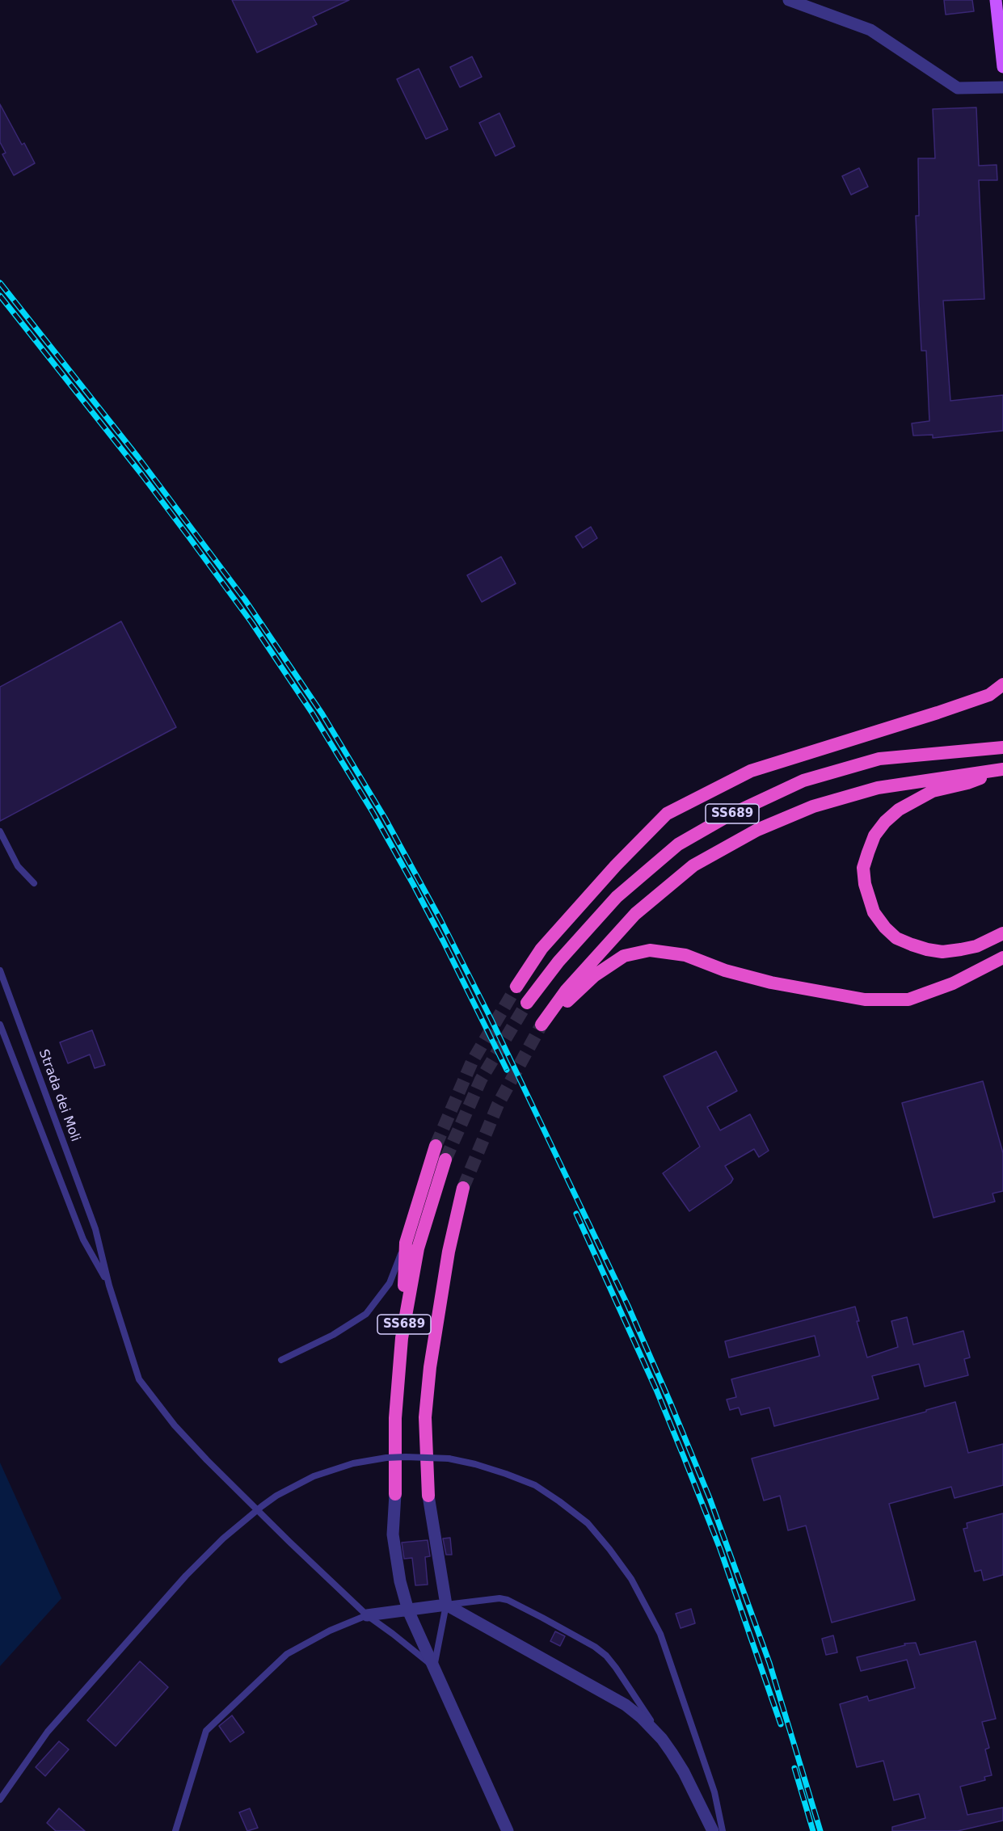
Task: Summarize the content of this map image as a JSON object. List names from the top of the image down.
{
  "streets": {
    "highway": ["SS689"],
    "lane": ["Strada dei Moli"]
  }
}
